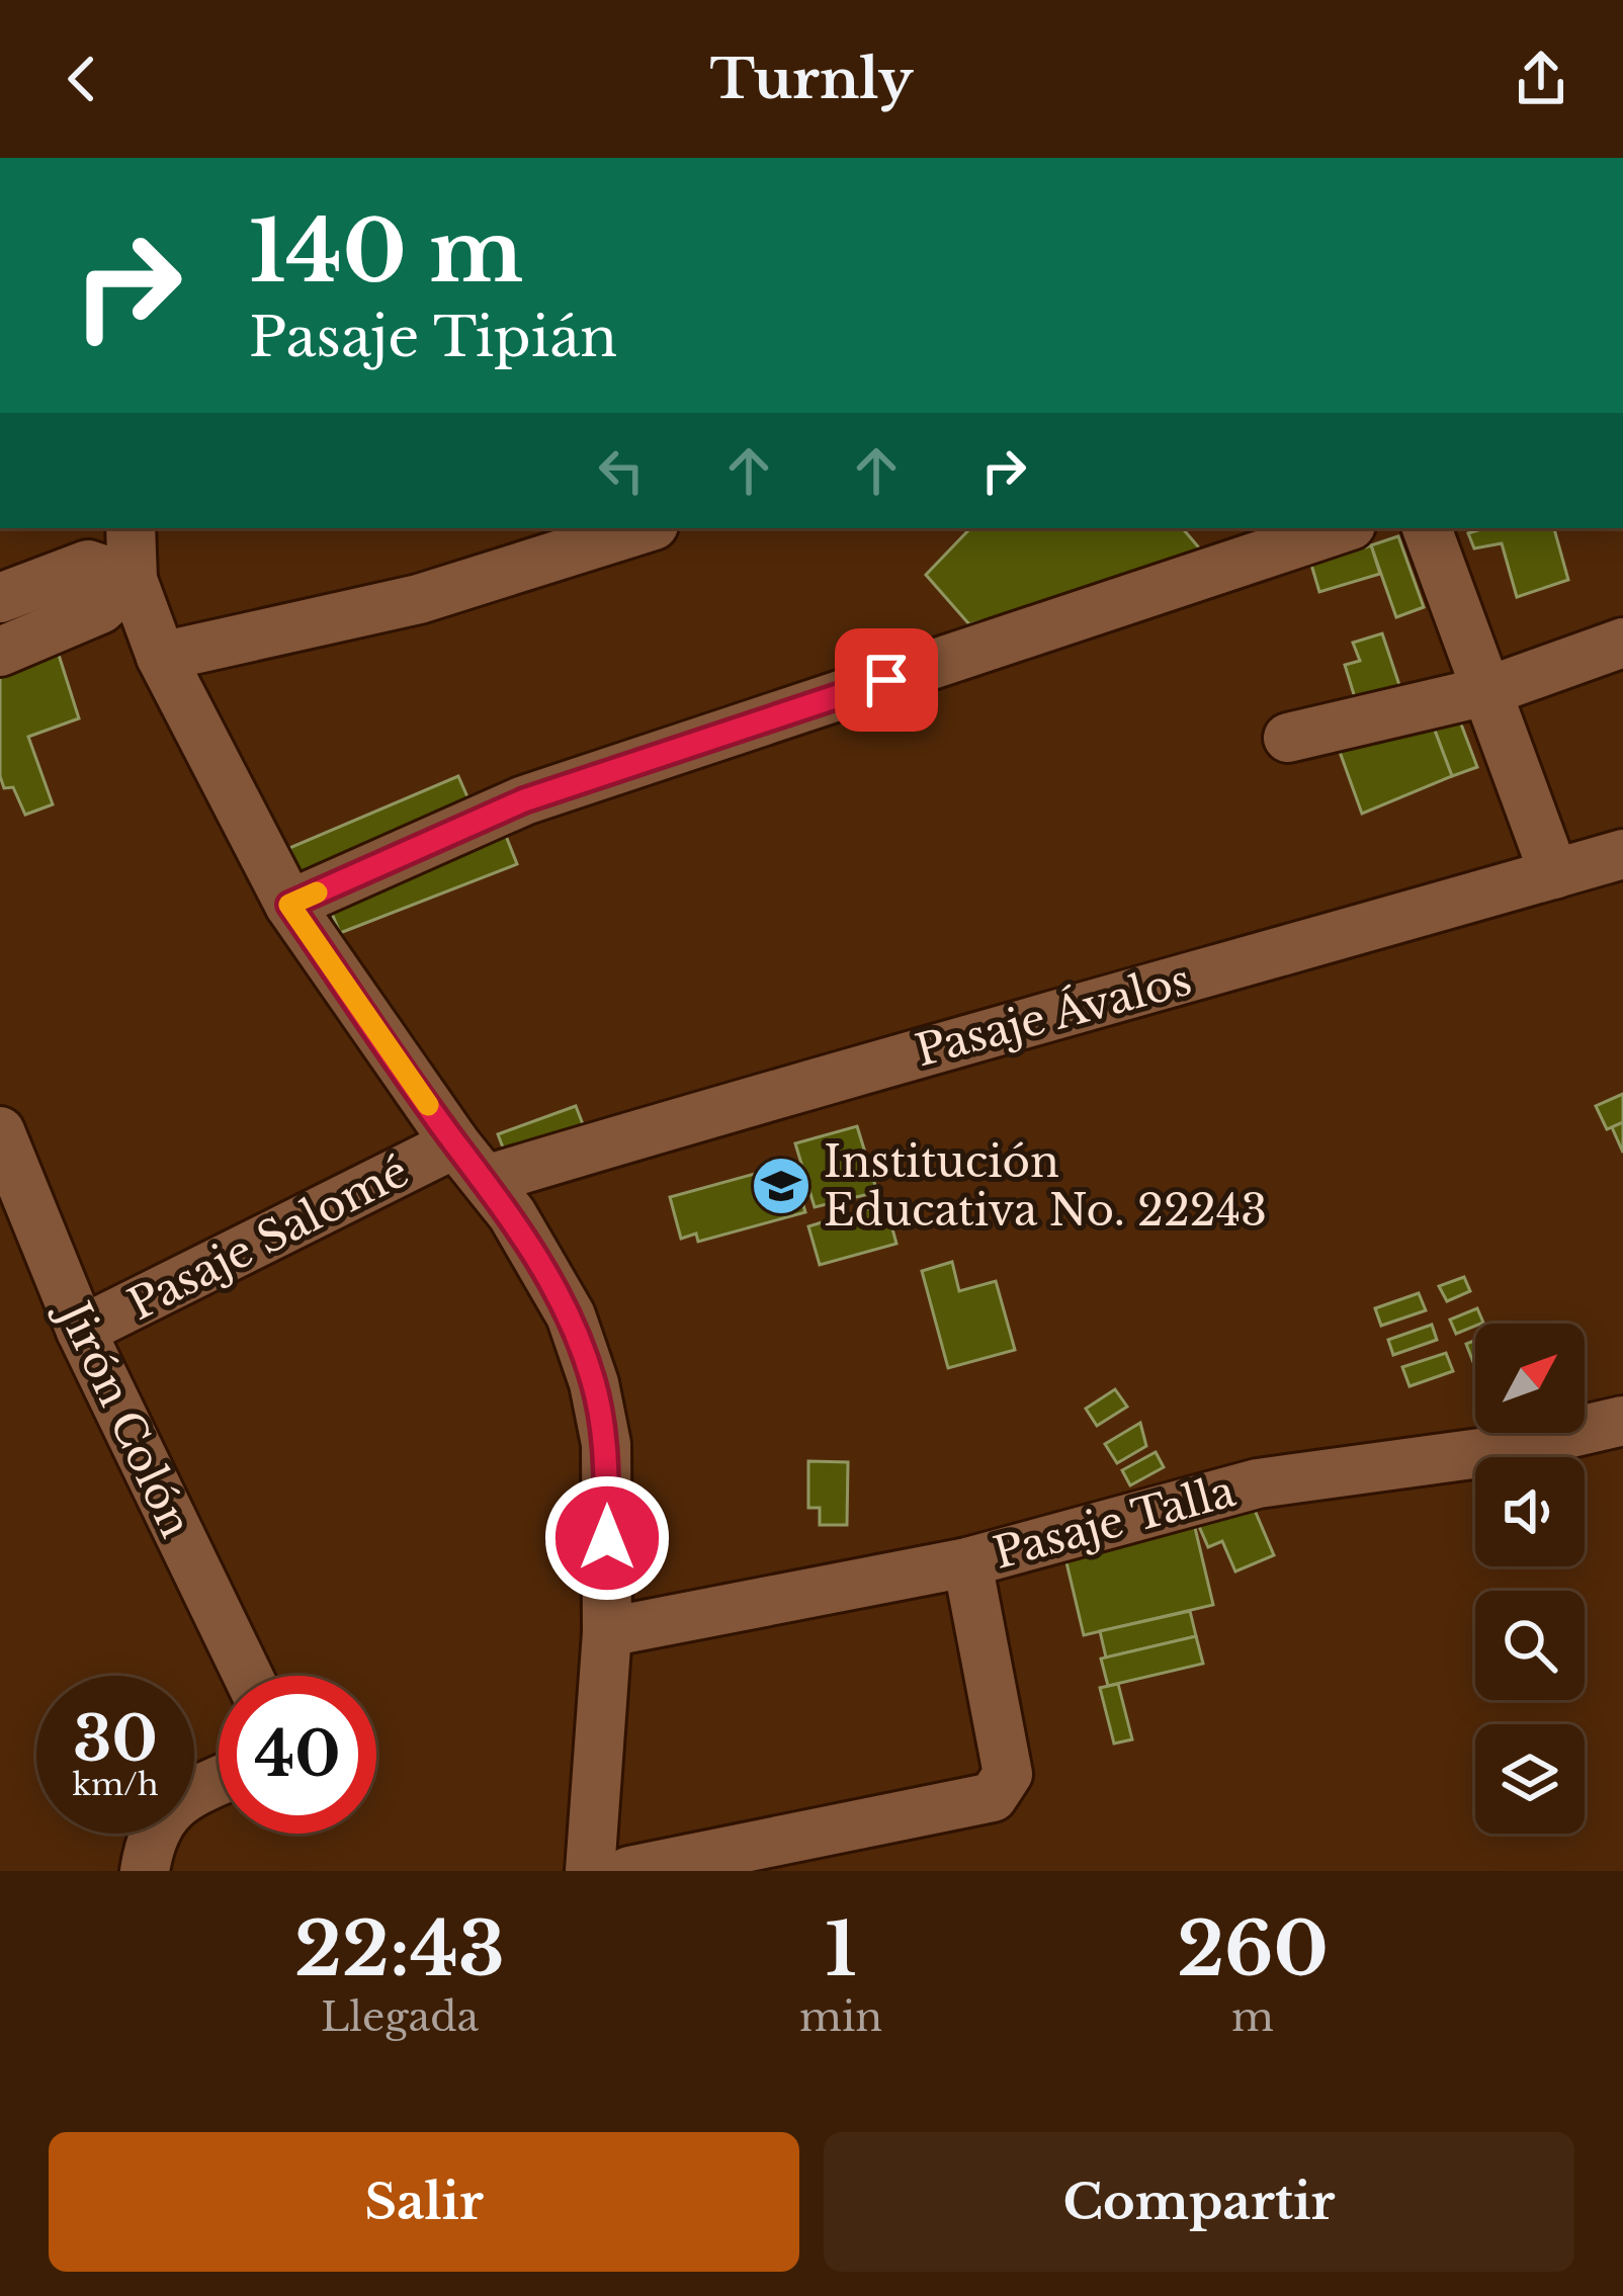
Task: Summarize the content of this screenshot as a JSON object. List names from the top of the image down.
{
  "streets": {
    "street": [
      "Pasaje Ávalos",
      "Pasaje Salomé",
      "Jirón Colón",
      "Pasaje Talla"
    ]
  },
  "crossings": [
    ["Pasaje Ávalos", "Pasaje Salomé"],
    ["Pasaje Salomé", "Jirón Colón"]
  ],
  "places": {
    "school or university": ["Institución Educativa No. 22243"]
  },
  "north": "top right",
  "page": {
    "header": "Turnly",
    "turn": ["140 m", "Pasaje Tipián"],
    "speed": "30 km/h",
    "limit": "40",
    "eta": [
      "22:43",
      "Llegada",
      "1",
      "min",
      "260",
      "m"
    ],
    "buttons": ["Salir", "Compartir"]
  }
}
